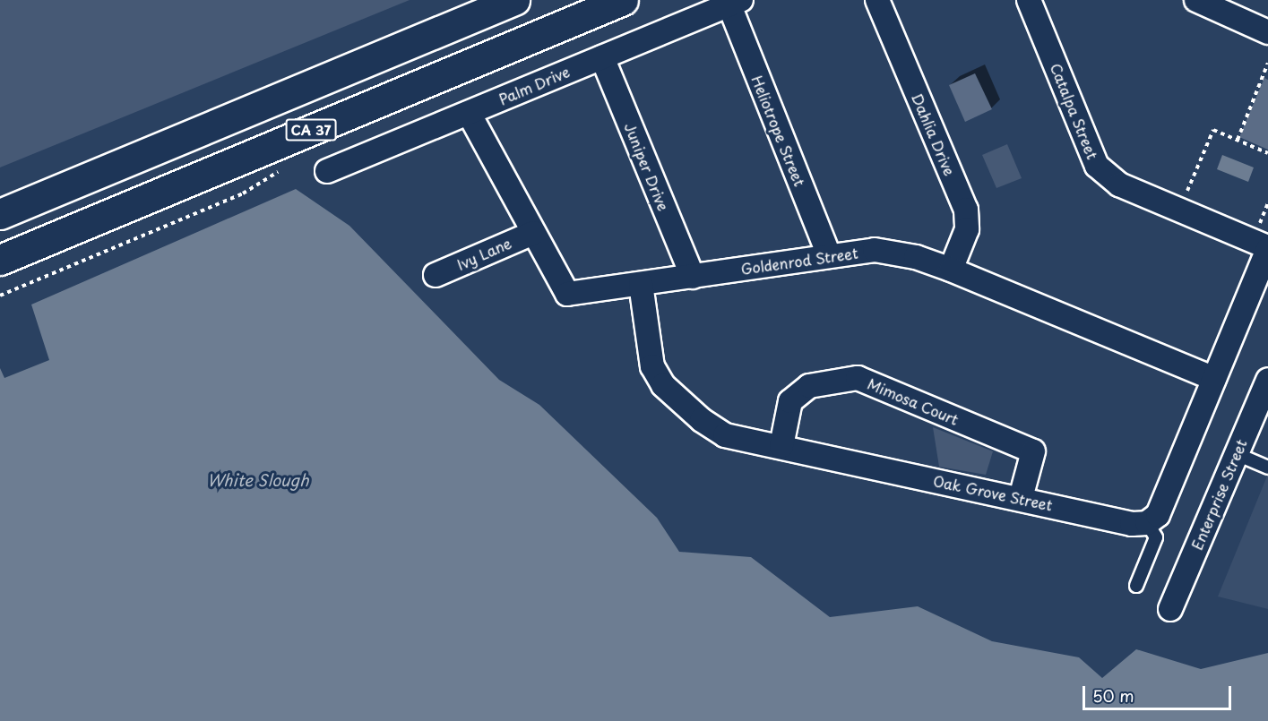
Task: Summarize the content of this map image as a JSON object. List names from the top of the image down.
{
  "streets": {
    "highway": ["CA 37"],
    "street": [
      "Palm Drive",
      "Catalpa Street",
      "Heliotrope Street",
      "Dahlia Drive",
      "Juniper Drive",
      "Ivy Lane",
      "Goldenrod Street",
      "Mimosa Court",
      "Oak Grove Street",
      "Enterprise Street"
    ]
  },
  "crossings": [
    ["Palm Drive", "Heliotrope Street"],
    ["Palm Drive", "Juniper Drive"],
    ["Palm Drive", "Goldenrod Street"],
    ["Heliotrope Street", "Goldenrod Street"],
    ["Dahlia Drive", "Goldenrod Street"],
    ["Juniper Drive", "Goldenrod Street"],
    ["Ivy Lane", "Goldenrod Street"],
    ["Goldenrod Street", "Oak Grove Street"],
    ["Mimosa Court", "Oak Grove Street"]
  ],
  "water": ["White Slough"],
  "scale_bar": "50 m"
}
